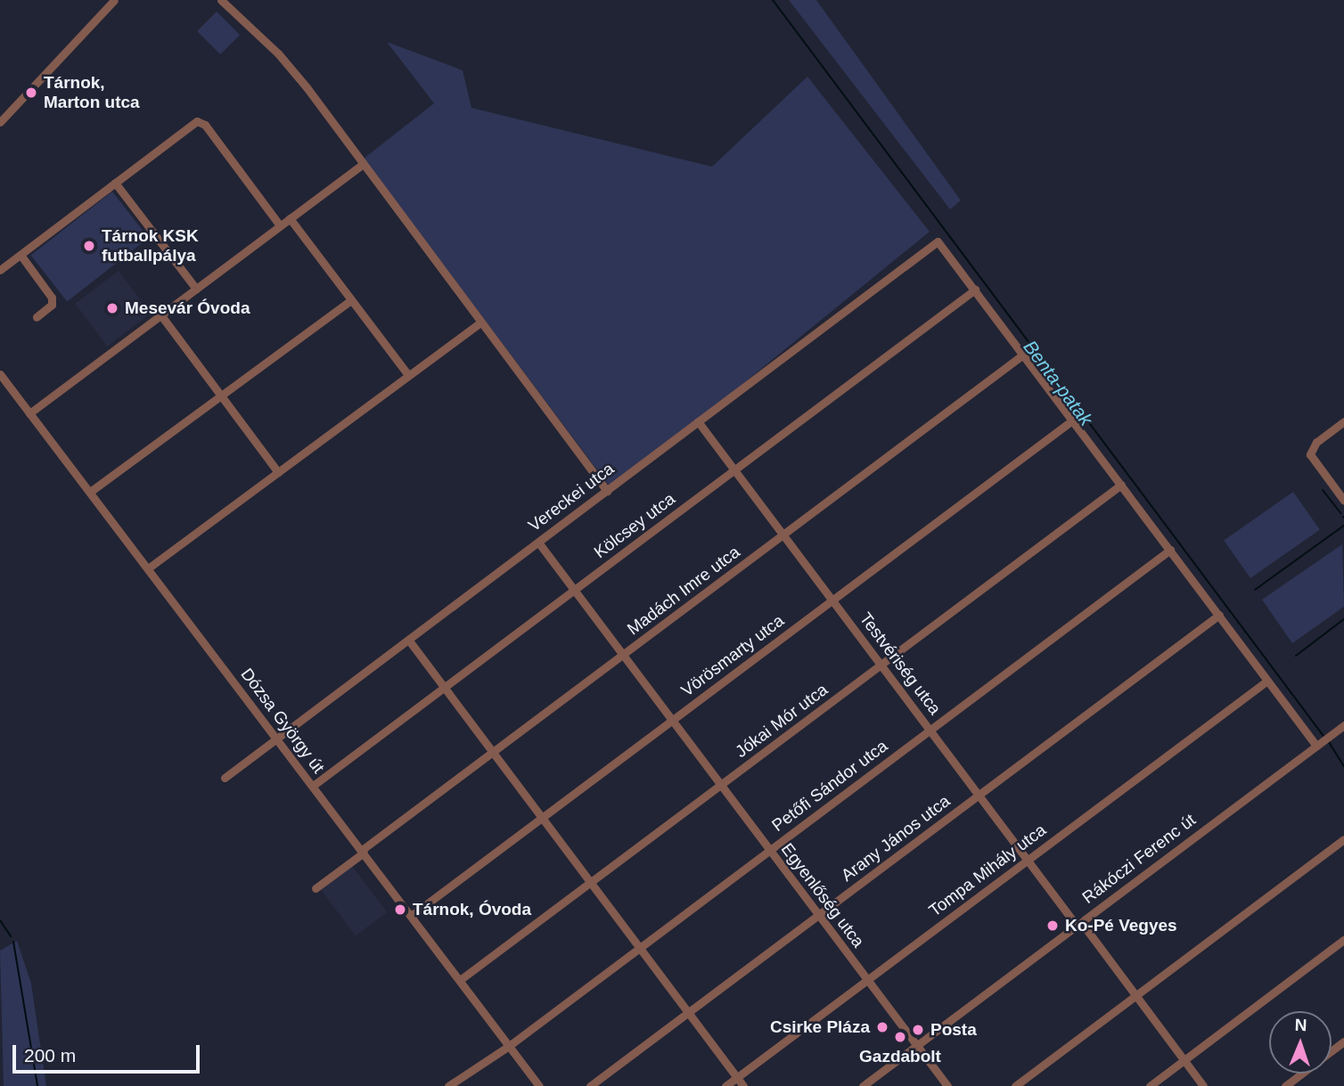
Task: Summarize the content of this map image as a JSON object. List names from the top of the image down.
{
  "streets": {
    "street": [
      "Vereckei utca",
      "Kölcsey utca",
      "Madách Imre utca",
      "Vörösmarty utca",
      "Testvériség utca",
      "Dózsa György út",
      "Jókai Mór utca",
      "Petőfi Sándor utca",
      "Arany János utca",
      "Rákóczi Ferenc út",
      "Tompa Mihály utca",
      "Egyenlőség utca"
    ]
  },
  "crossings": [
    ["Vereckei utca", "Kölcsey utca"],
    ["Vereckei utca", "Testvériség utca"],
    ["Vereckei utca", "Dózsa György út"],
    ["Vereckei utca", "Egyenlőség utca"],
    ["Kölcsey utca", "Testvériség utca"],
    ["Kölcsey utca", "Dózsa György út"],
    ["Kölcsey utca", "Egyenlőség utca"],
    ["Madách Imre utca", "Testvériség utca"],
    ["Madách Imre utca", "Dózsa György út"],
    ["Madách Imre utca", "Egyenlőség utca"],
    ["Vörösmarty utca", "Testvériség utca"],
    ["Vörösmarty utca", "Dózsa György út"],
    ["Vörösmarty utca", "Egyenlőség utca"],
    ["Testvériség utca", "Jókai Mór utca"],
    ["Testvériség utca", "Petőfi Sándor utca"],
    ["Testvériség utca", "Arany János utca"],
    ["Testvériség utca", "Rákóczi Ferenc út"],
    ["Testvériség utca", "Tompa Mihály utca"],
    ["Dózsa György út", "Jókai Mór utca"],
    ["Dózsa György út", "Petőfi Sándor utca"],
    ["Jókai Mór utca", "Egyenlőség utca"],
    ["Petőfi Sándor utca", "Egyenlőség utca"],
    ["Arany János utca", "Egyenlőség utca"],
    ["Rákóczi Ferenc út", "Egyenlőség utca"],
    ["Tompa Mihály utca", "Egyenlőség utca"]
  ],
  "water": ["Benta-patak"],
  "places": [
    "Tárnok, Marton utca",
    "Tárnok KSK futballpálya",
    "Mesevár Óvoda",
    "Tárnok, Óvoda",
    "Ko-Pé Vegyes",
    "Csirke Pláza",
    "Posta",
    "Gazdabolt"
  ],
  "scale_bar": "200 m",
  "north": "top"
}
